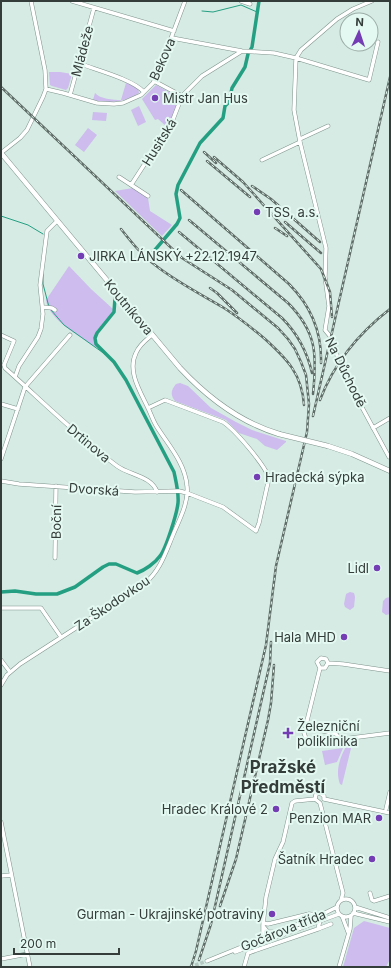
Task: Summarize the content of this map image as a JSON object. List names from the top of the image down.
{
  "streets": {
    "main road": ["Koutníkova"],
    "street": [
      "Mládeže",
      "Bekova",
      "Husitská",
      "Na Důchodě",
      "Drtinova",
      "Dvorská",
      "Boční",
      "Za Škodovkou",
      "Gočárova třída"
    ]
  },
  "crossings": [
    ["Mládeže", "Bekova"],
    ["Koutníkova", "Za Škodovkou"],
    ["Drtinova", "Dvorská"],
    ["Dvorská", "Boční"],
    ["Dvorská", "Za Škodovkou"]
  ],
  "districts": ["Pražské Předměstí"],
  "places": {
    "other": [
      "Mistr Jan Hus",
      "TSS, a.s.",
      "JIRKA LÁNSKÝ +22.12.1947",
      "Hradecká sýpka",
      "Lidl",
      "Hala MHD",
      "Hradec Králové 2",
      "Penzion MAR",
      "Šatník Hradec",
      "Gurman - Ukrajinské potraviny"
    ],
    "health": ["Železniční poliklinika"]
  },
  "scale_bar": "200 m",
  "north": "top"
}
